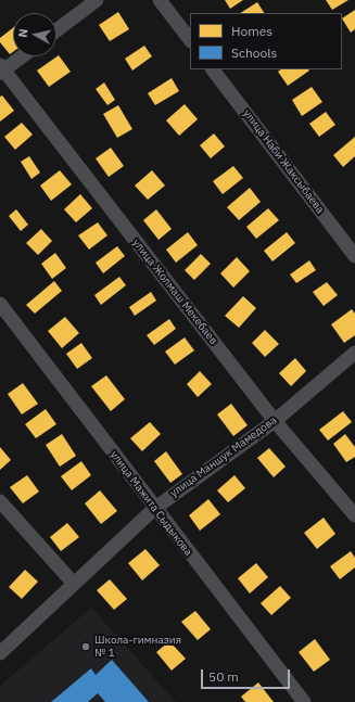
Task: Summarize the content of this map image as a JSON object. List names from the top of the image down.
{
  "streets": {
    "street": [
      "улица Наби Жаксыбаева",
      "улица Жолмаш Мекебаев",
      "улица Маншук Мамедова",
      "улица Мажита Сыдыкова"
    ]
  },
  "crossings": [
    ["улица Жолмаш Мекебаев", "улица Маншук Мамедова"],
    ["улица Маншук Мамедова", "улица Мажита Сыдыкова"]
  ],
  "places": ["Школа-гимназия № 1"],
  "legend": ["Homes", "Schools"],
  "scale_bar": "50 m",
  "north": "left"
}
